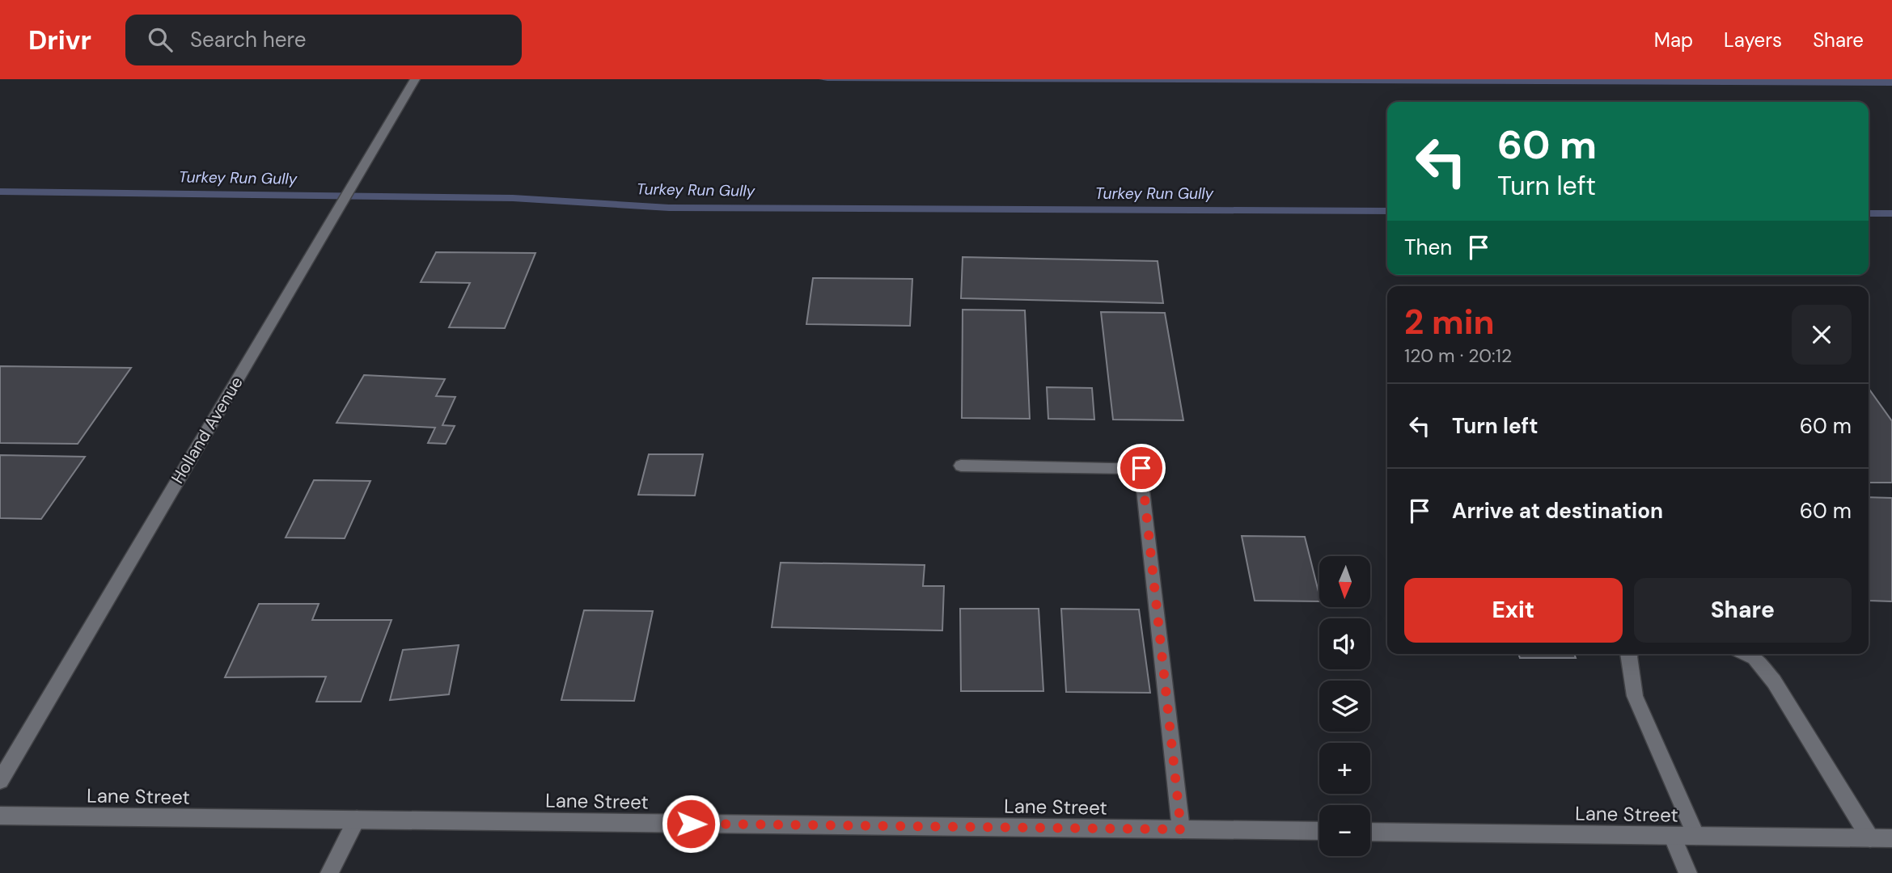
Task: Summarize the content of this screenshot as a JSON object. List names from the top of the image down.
{
  "streets": {
    "street": ["Holland Avenue", "Lane Street"]
  },
  "water": ["Turkey Run Gully"],
  "north": "bottom",
  "page": {
    "header": "Drivr",
    "search": "Search here",
    "nav": ["Map", "Layers", "Share"],
    "turn": ["60 m", "Turn left"],
    "then": "Then",
    "heading": ["2 min", "120 m · 20:12"],
    "list": [
      {
        "name": "Turn left",
        "value": "60 m"
      },
      {
        "name": "Arrive at destination",
        "value": "60 m"
      }
    ],
    "map_buttons": ["+", "−"],
    "buttons": ["Exit", "Share"]
  }
}
